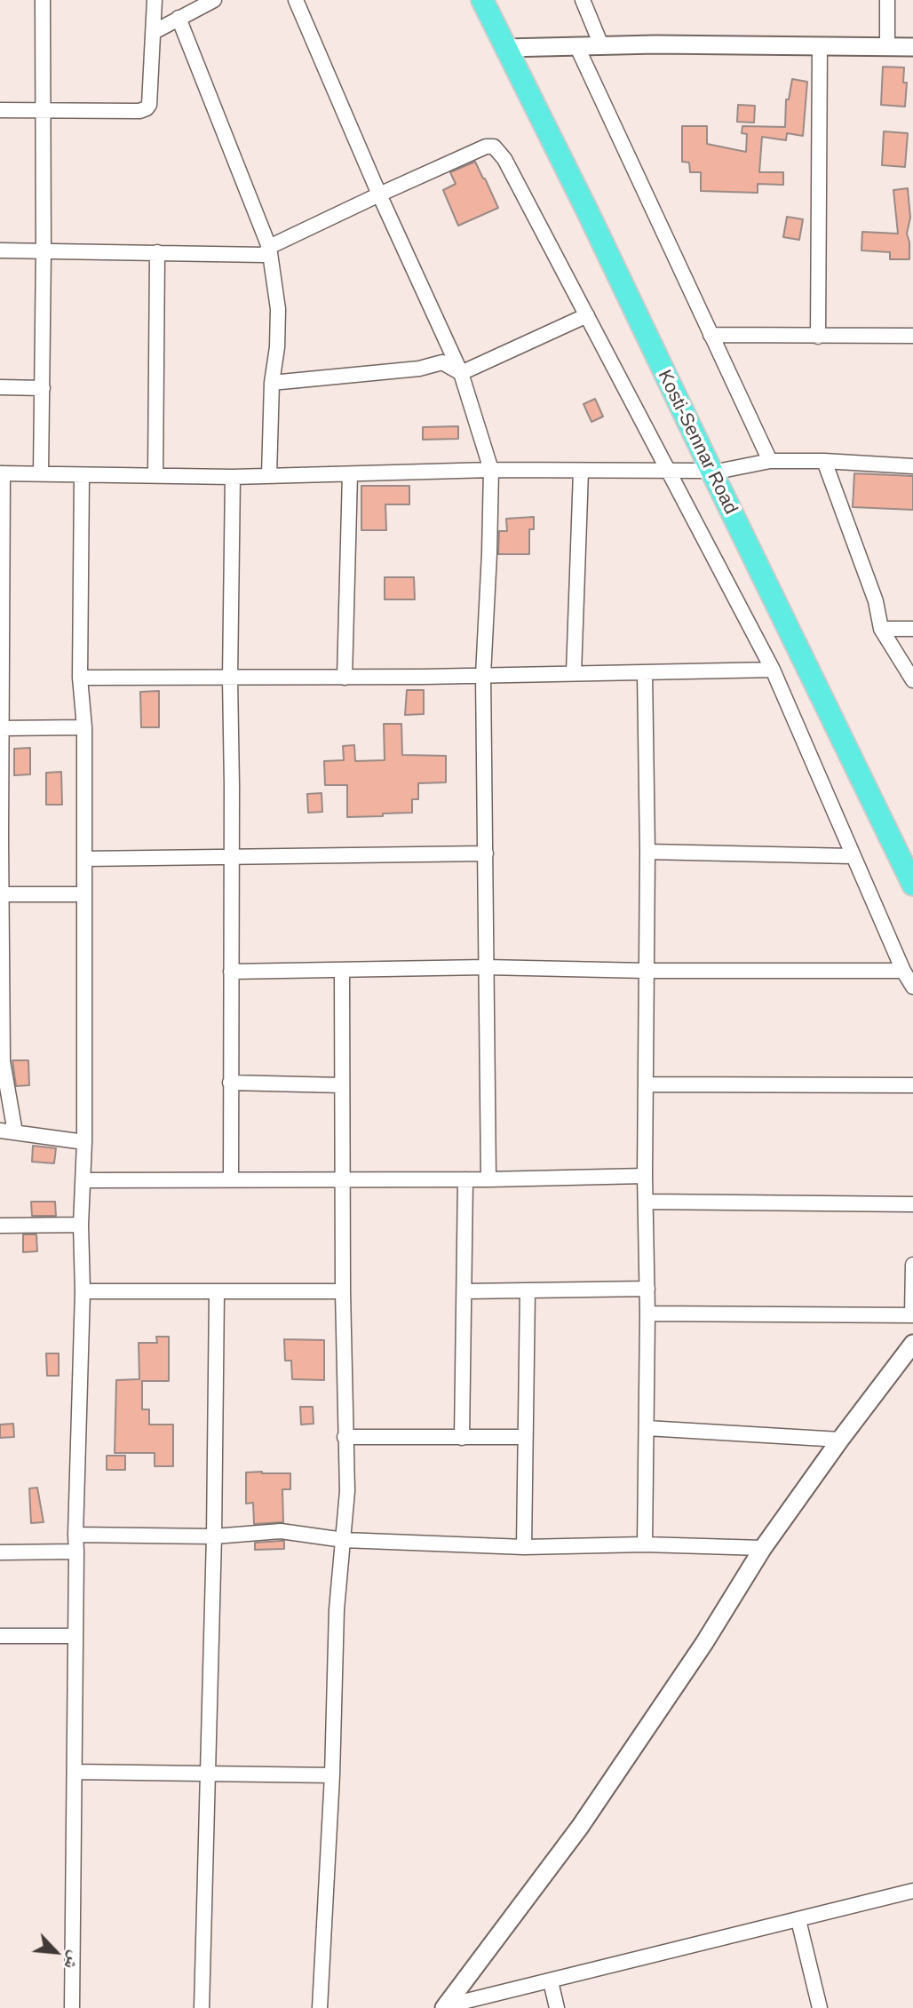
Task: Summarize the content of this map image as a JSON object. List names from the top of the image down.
{
  "streets": {
    "highway": ["Kosti-Sennar Road"]
  },
  "north": "bottom right"
}
